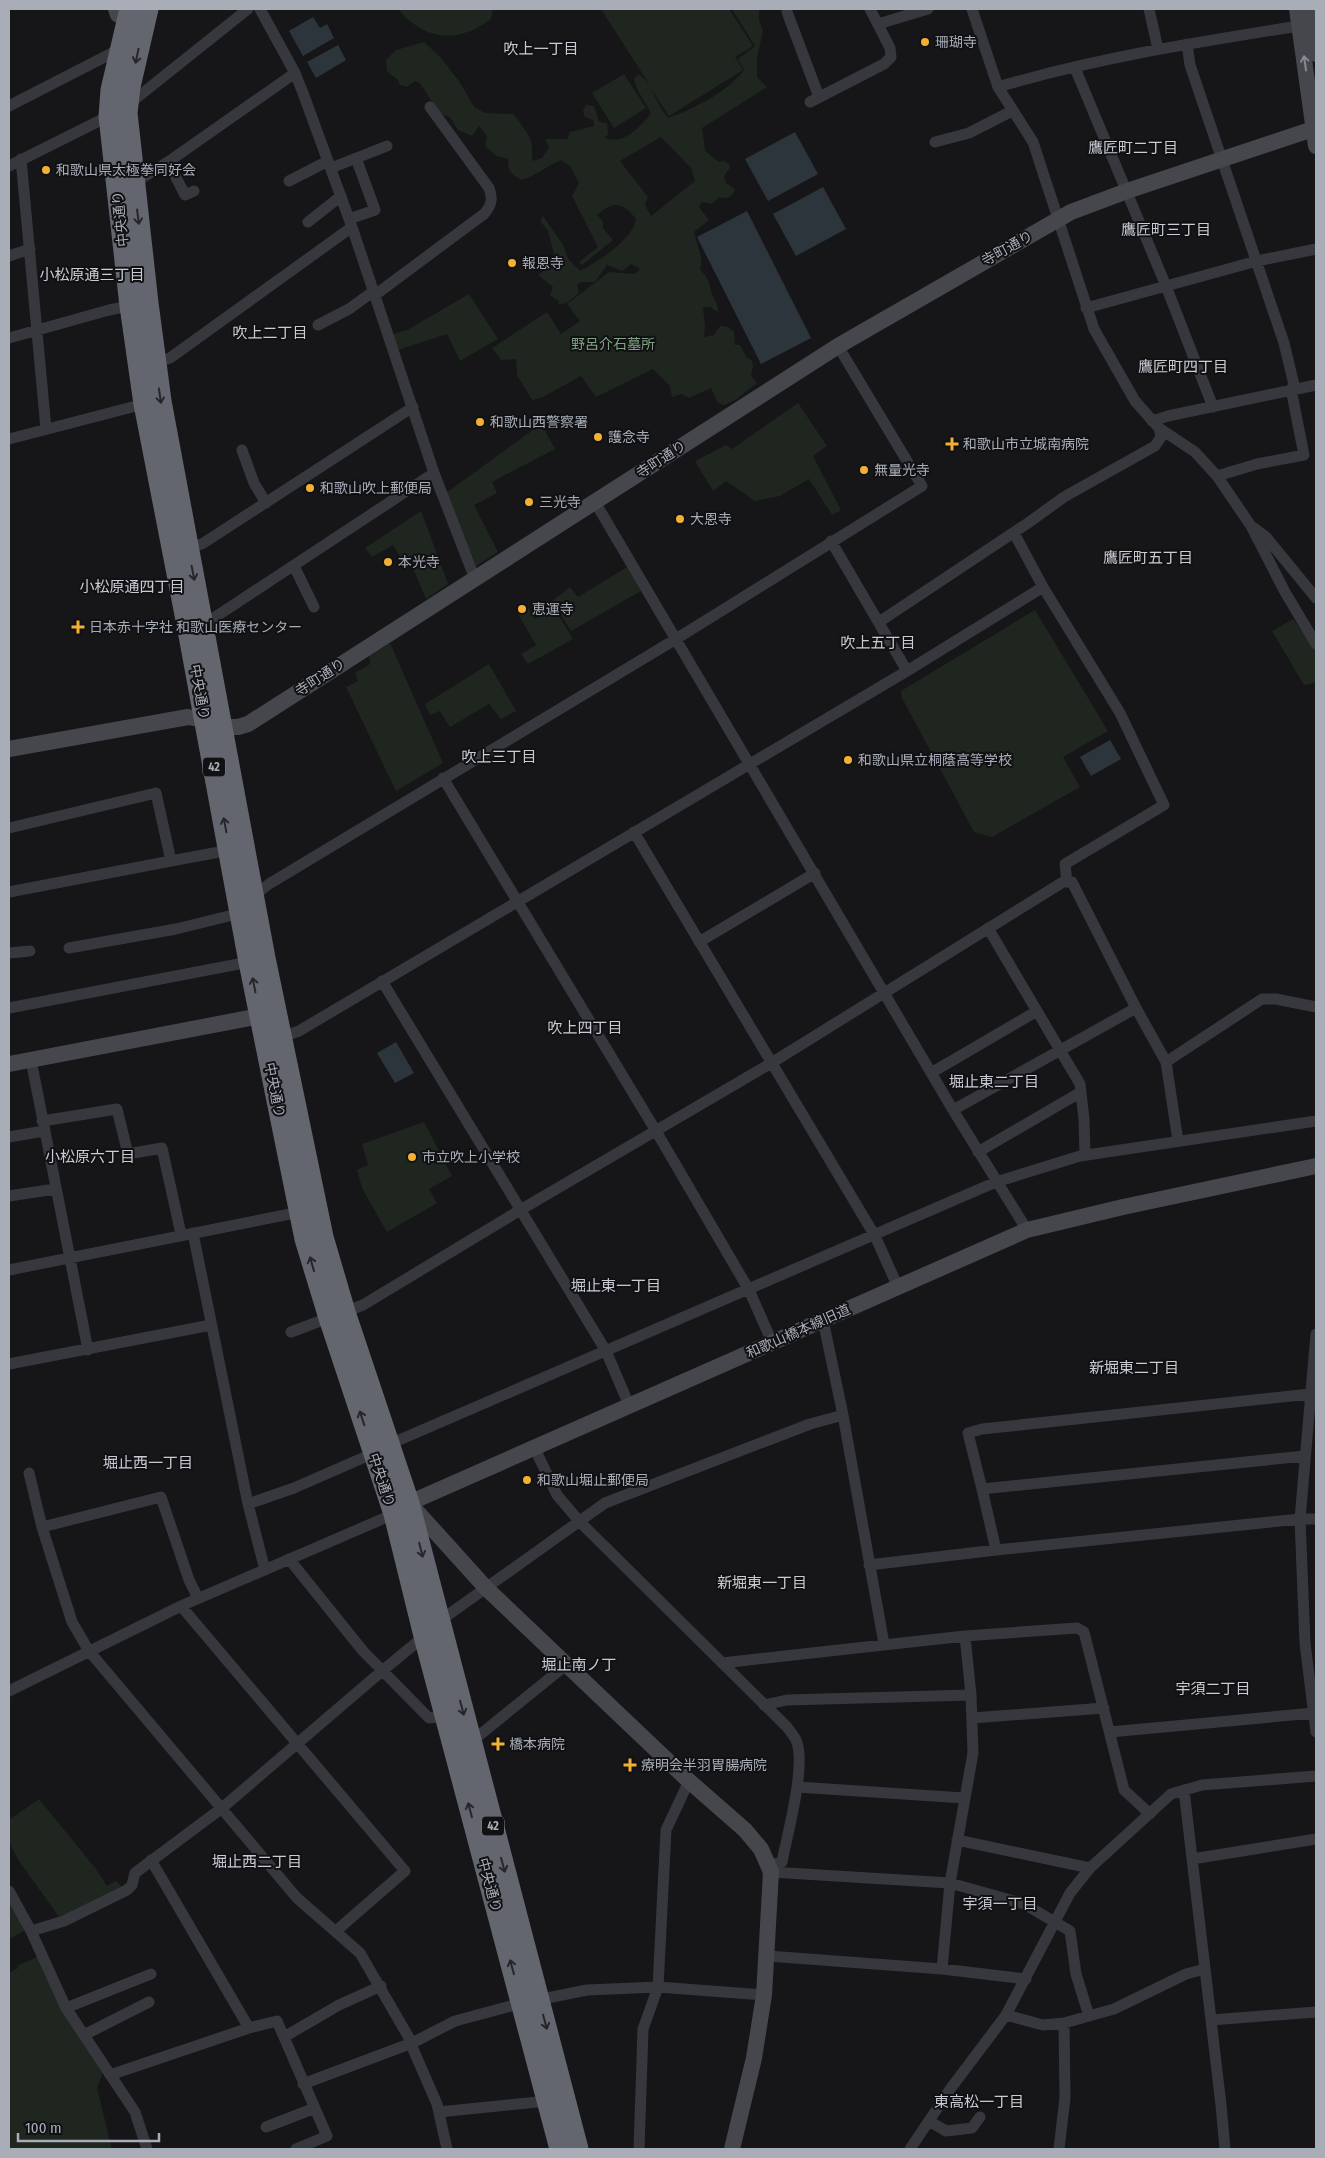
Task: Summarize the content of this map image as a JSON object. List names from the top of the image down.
{
  "streets": {
    "highway": ["中央通り", "42"],
    "street": ["寺町通り", "和歌山橋本線旧道"]
  },
  "crossings": [
    ["中央通り", "寺町通り"],
    ["中央通り", "和歌山橋本線旧道"]
  ],
  "districts": [
    "吹上一丁目",
    "鷹匠町二丁目",
    "鷹匠町三丁目",
    "小松原通三丁目",
    "吹上二丁目",
    "鷹匠町四丁目",
    "鷹匠町五丁目",
    "小松原通四丁目",
    "吹上五丁目",
    "吹上三丁目",
    "吹上四丁目",
    "堀止東二丁目",
    "小松原六丁目",
    "堀止東一丁目",
    "新堀東二丁目",
    "堀止西一丁目",
    "新堀東一丁目",
    "堀止南ノ丁",
    "宇須二丁目",
    "堀止西二丁目",
    "宇須一丁目",
    "東高松一丁目"
  ],
  "parks": ["野呂介石墓所"],
  "places": {
    "other": [
      "珊瑚寺",
      "和歌山県太極拳同好会",
      "報恩寺",
      "和歌山西警察署",
      "護念寺",
      "無量光寺",
      "和歌山吹上郵便局",
      "三光寺",
      "大恩寺",
      "本光寺",
      "恵運寺",
      "和歌山県立桐蔭高等学校",
      "市立吹上小学校",
      "和歌山堀止郵便局"
    ],
    "health": [
      "和歌山市立城南病院",
      "日本赤十字社 和歌山医療センター",
      "橋本病院",
      "療明会半羽胃腸病院"
    ]
  },
  "scale_bar": "100 m"
}
